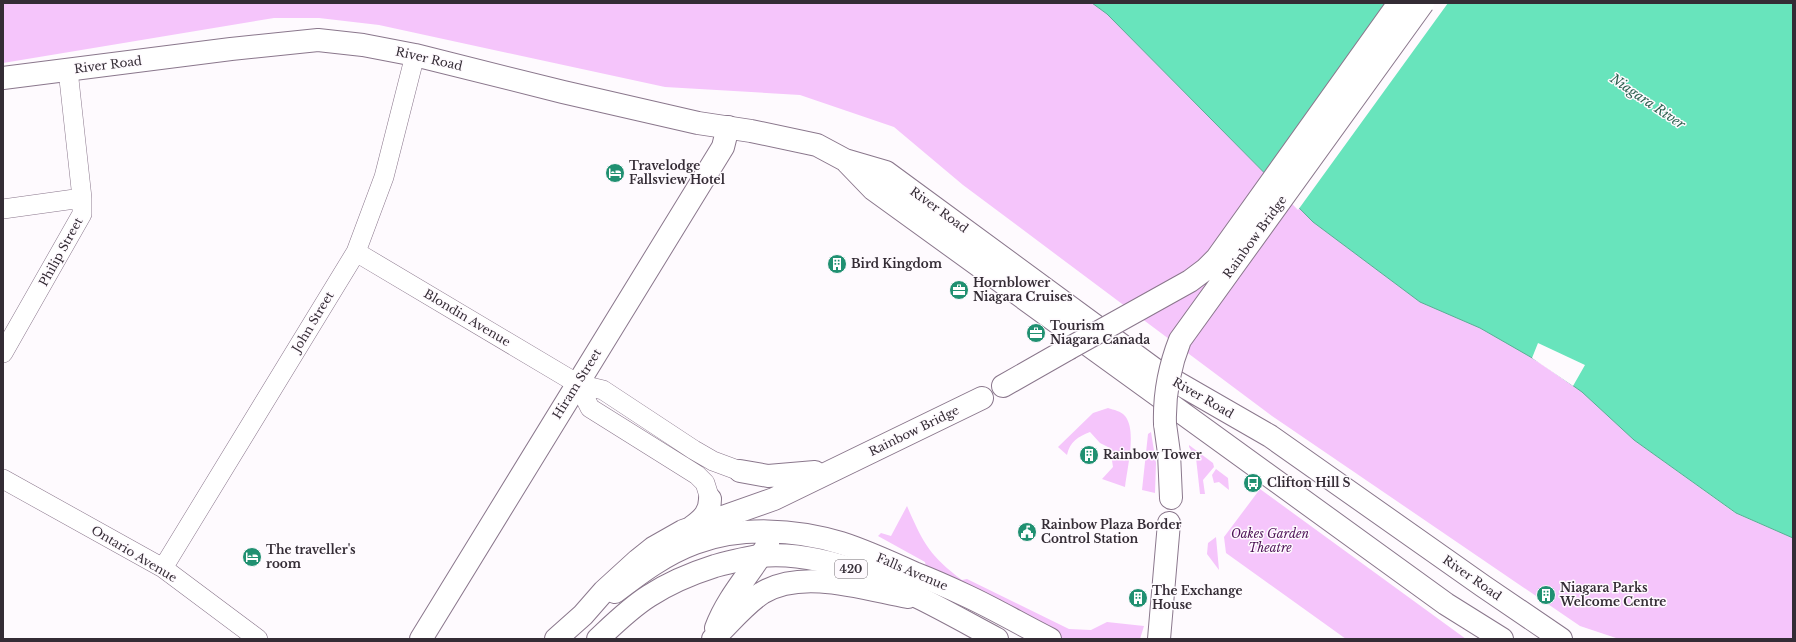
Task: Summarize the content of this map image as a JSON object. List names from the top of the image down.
{
  "streets": {
    "main road": [
      "River Road",
      "Rainbow Bridge",
      "Hiram Street",
      "420",
      "Falls Avenue"
    ],
    "street": [
      "Philip Street",
      "Blondin Avenue",
      "John Street",
      "Ontario Avenue"
    ]
  },
  "crossings": [
    ["River Road", "Philip Street"],
    ["River Road", "John Street"],
    ["River Road", "Hiram Street"],
    ["Blondin Avenue", "John Street"],
    ["Blondin Avenue", "Hiram Street"],
    ["John Street", "Ontario Avenue"]
  ],
  "water": ["Niagara River"],
  "parks": ["Oakes Garden Theatre"],
  "places": {
    "hotel": ["Travelodge Fallsview Hotel", "The traveller's room"],
    "building": [
      "Bird Kingdom",
      "Rainbow Tower",
      "Niagara Parks Welcome Centre",
      "The Exchange House"
    ],
    "office": ["Hornblower Niagara Cruises", "Tourism Niagara Canada"],
    "bus stop": ["Clifton Hill S"],
    "public building": ["Rainbow Plaza Border Control Station"]
  }
}
